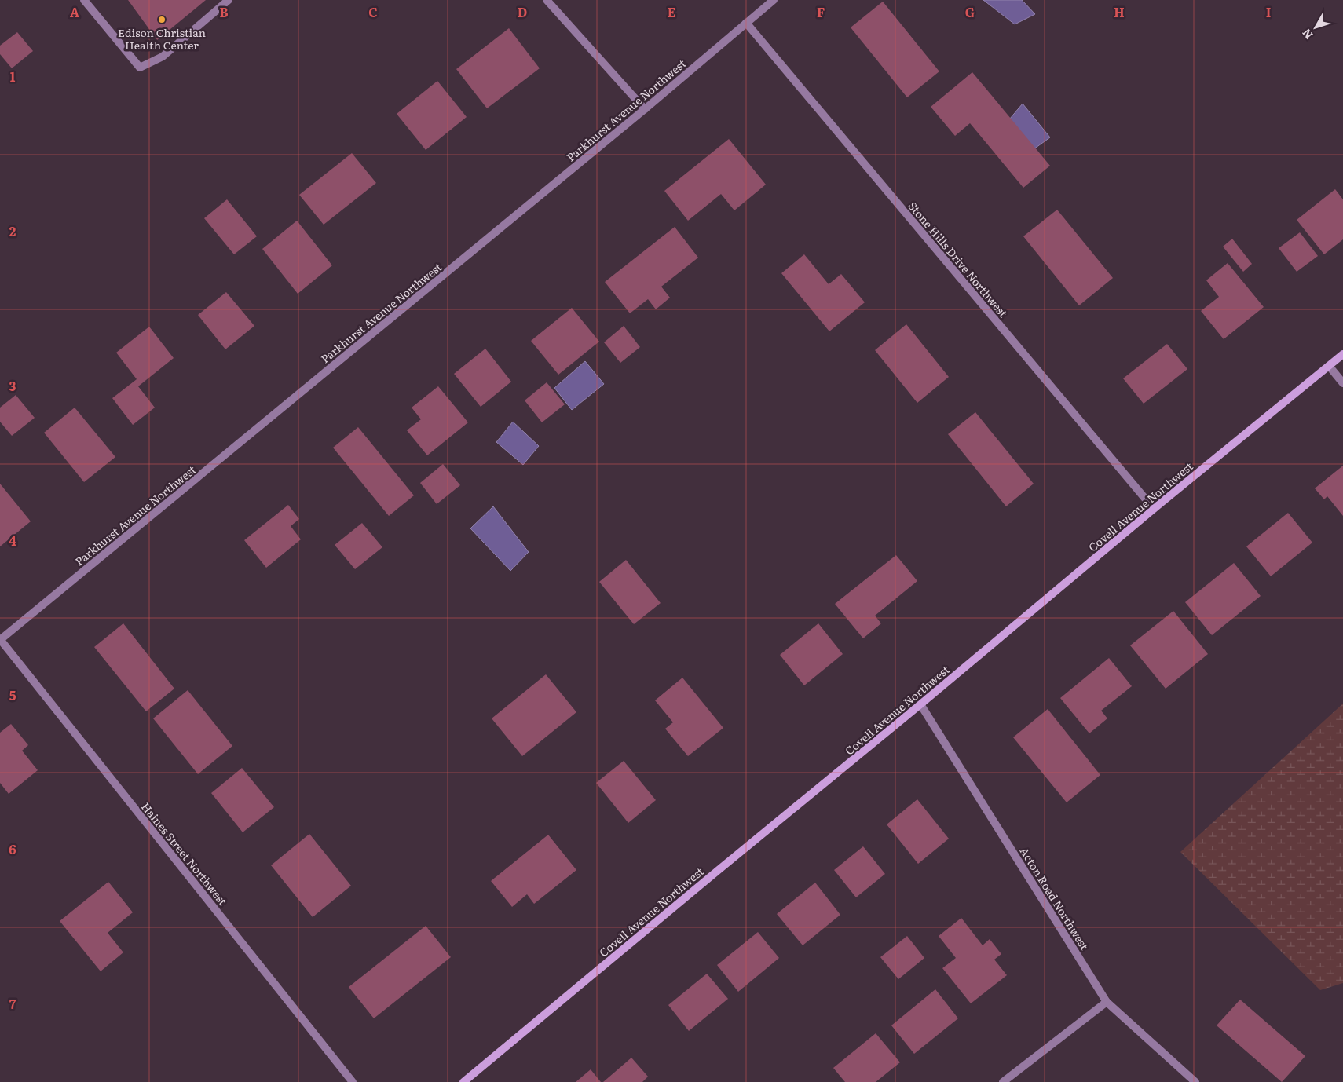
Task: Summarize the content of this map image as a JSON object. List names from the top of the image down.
{
  "streets": {
    "street": [
      "Parkhurst Avenue Northwest",
      "Stone Hills Drive Northwest",
      "Covell Avenue Northwest",
      "Haines Street Northwest",
      "Acton Road Northwest"
    ]
  },
  "crossings": [
    ["Parkhurst Avenue Northwest", "Stone Hills Drive Northwest"],
    ["Parkhurst Avenue Northwest", "Haines Street Northwest"],
    ["Stone Hills Drive Northwest", "Covell Avenue Northwest"],
    ["Covell Avenue Northwest", "Acton Road Northwest"]
  ],
  "places": ["Edison Christian Health Center"],
  "north": "bottom left",
  "grid": {
    "columns": [
      "A",
      "B",
      "C",
      "D",
      "E",
      "F",
      "G",
      "H",
      "I"
    ],
    "rows": [
      "1",
      "2",
      "3",
      "4",
      "5",
      "6",
      "7"
    ]
  }
}
